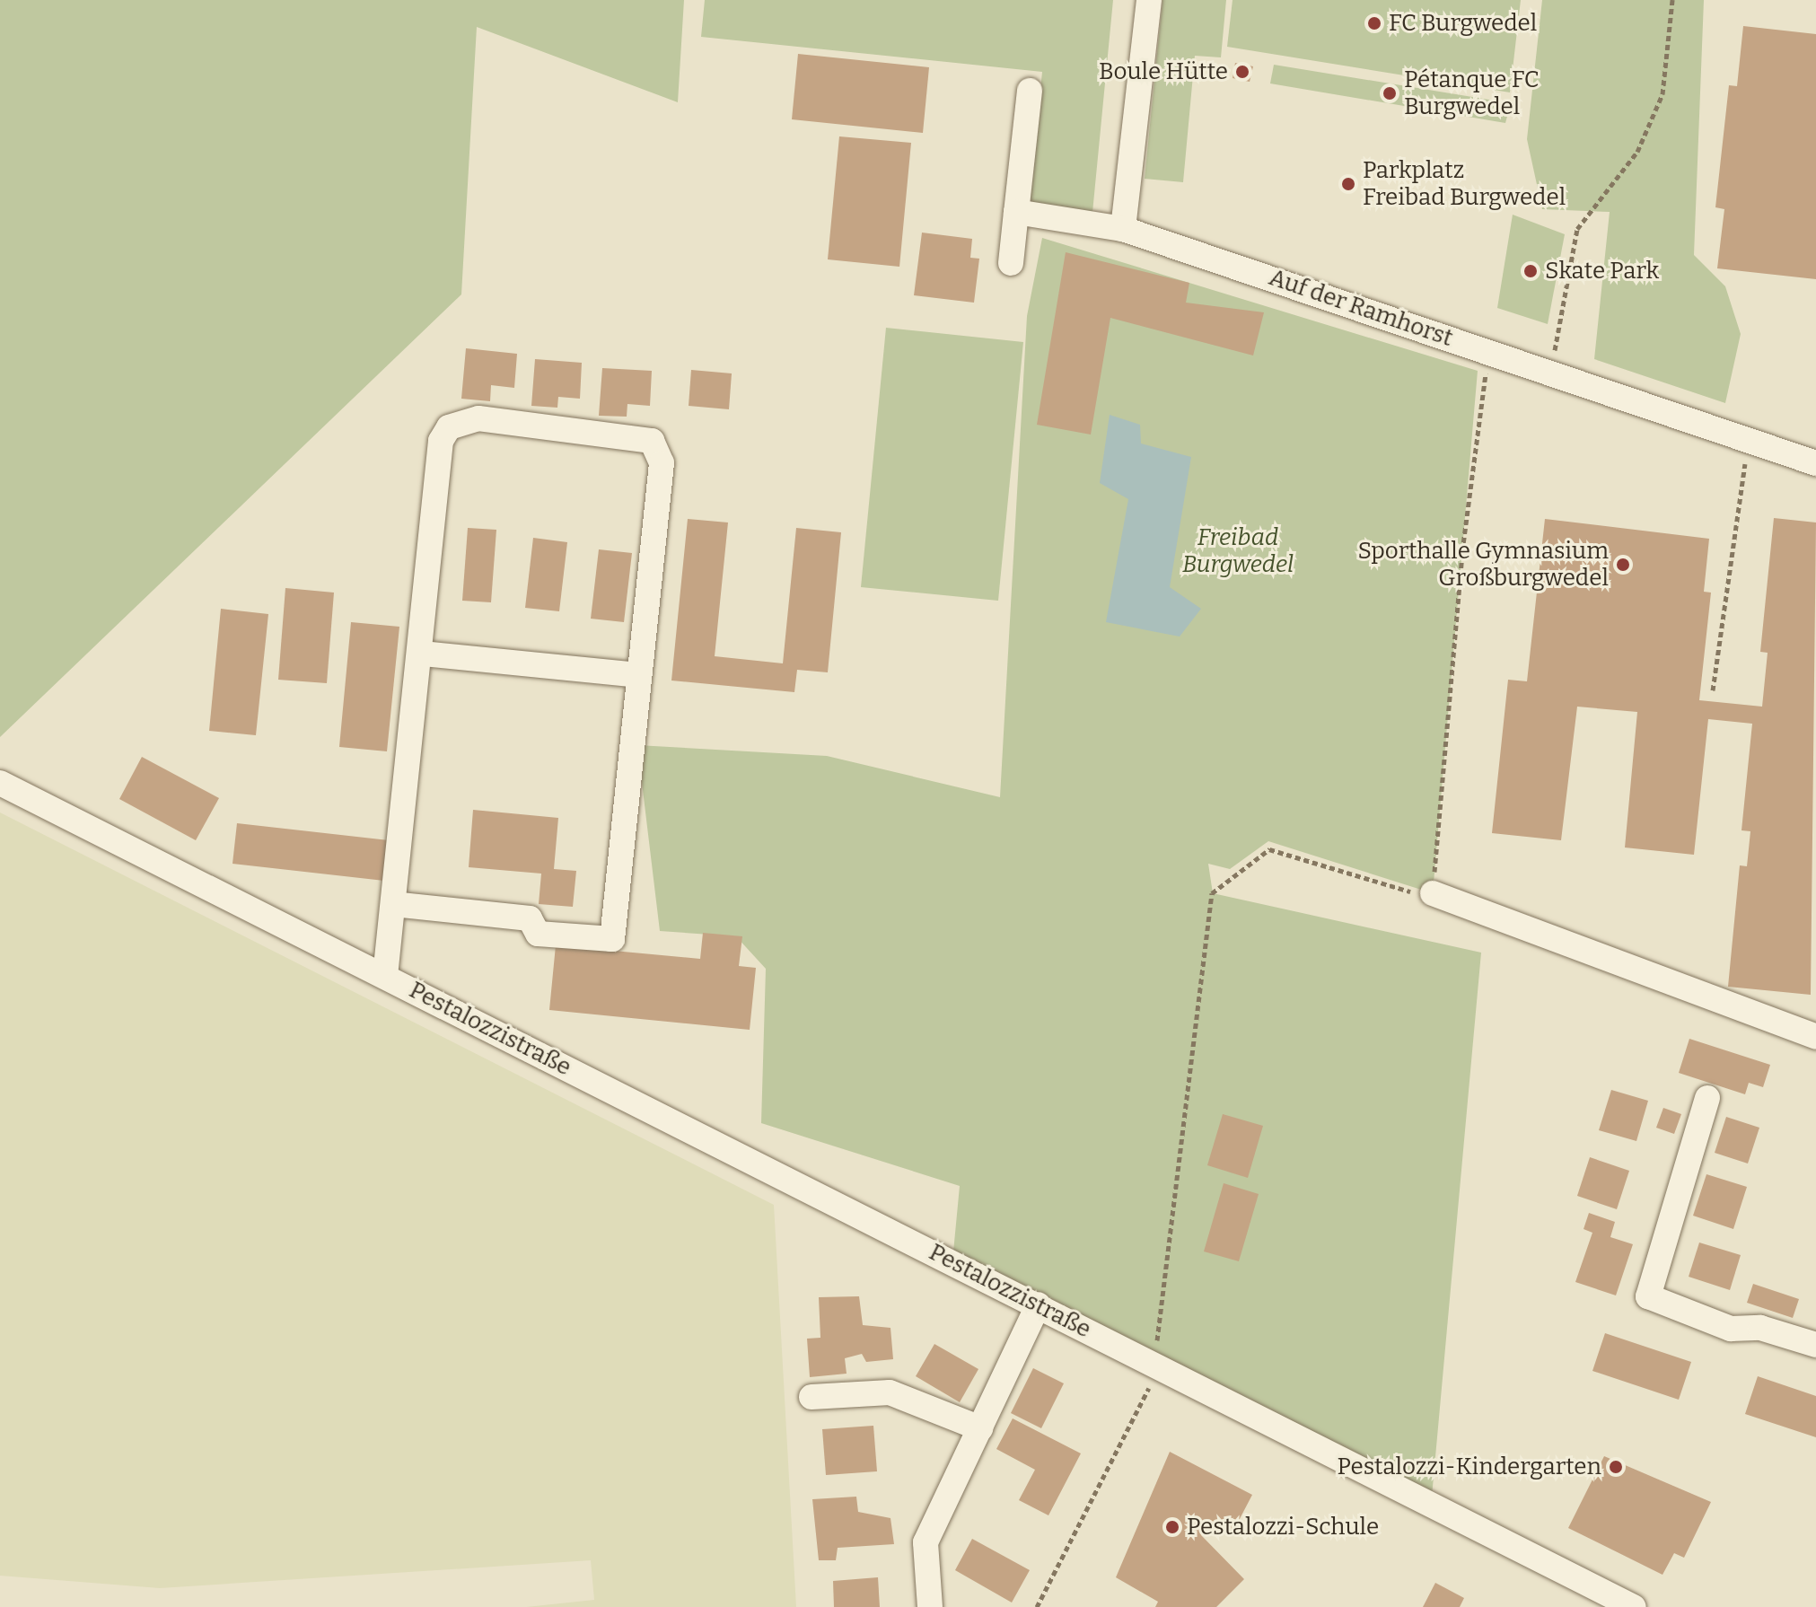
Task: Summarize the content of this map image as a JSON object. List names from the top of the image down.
{
  "streets": {
    "street": ["Auf der Ramhorst", "Pestalozzistraße"]
  },
  "parks": ["Freibad Burgwedel"],
  "places": [
    "FC Burgwedel",
    "Boule Hütte",
    "Pétanque FC Burgwedel",
    "Parkplatz Freibad Burgwedel",
    "Skate Park",
    "Sporthalle Gymnasium Großburgwedel",
    "Pestalozzi-Kindergarten",
    "Pestalozzi-Schule"
  ]
}
